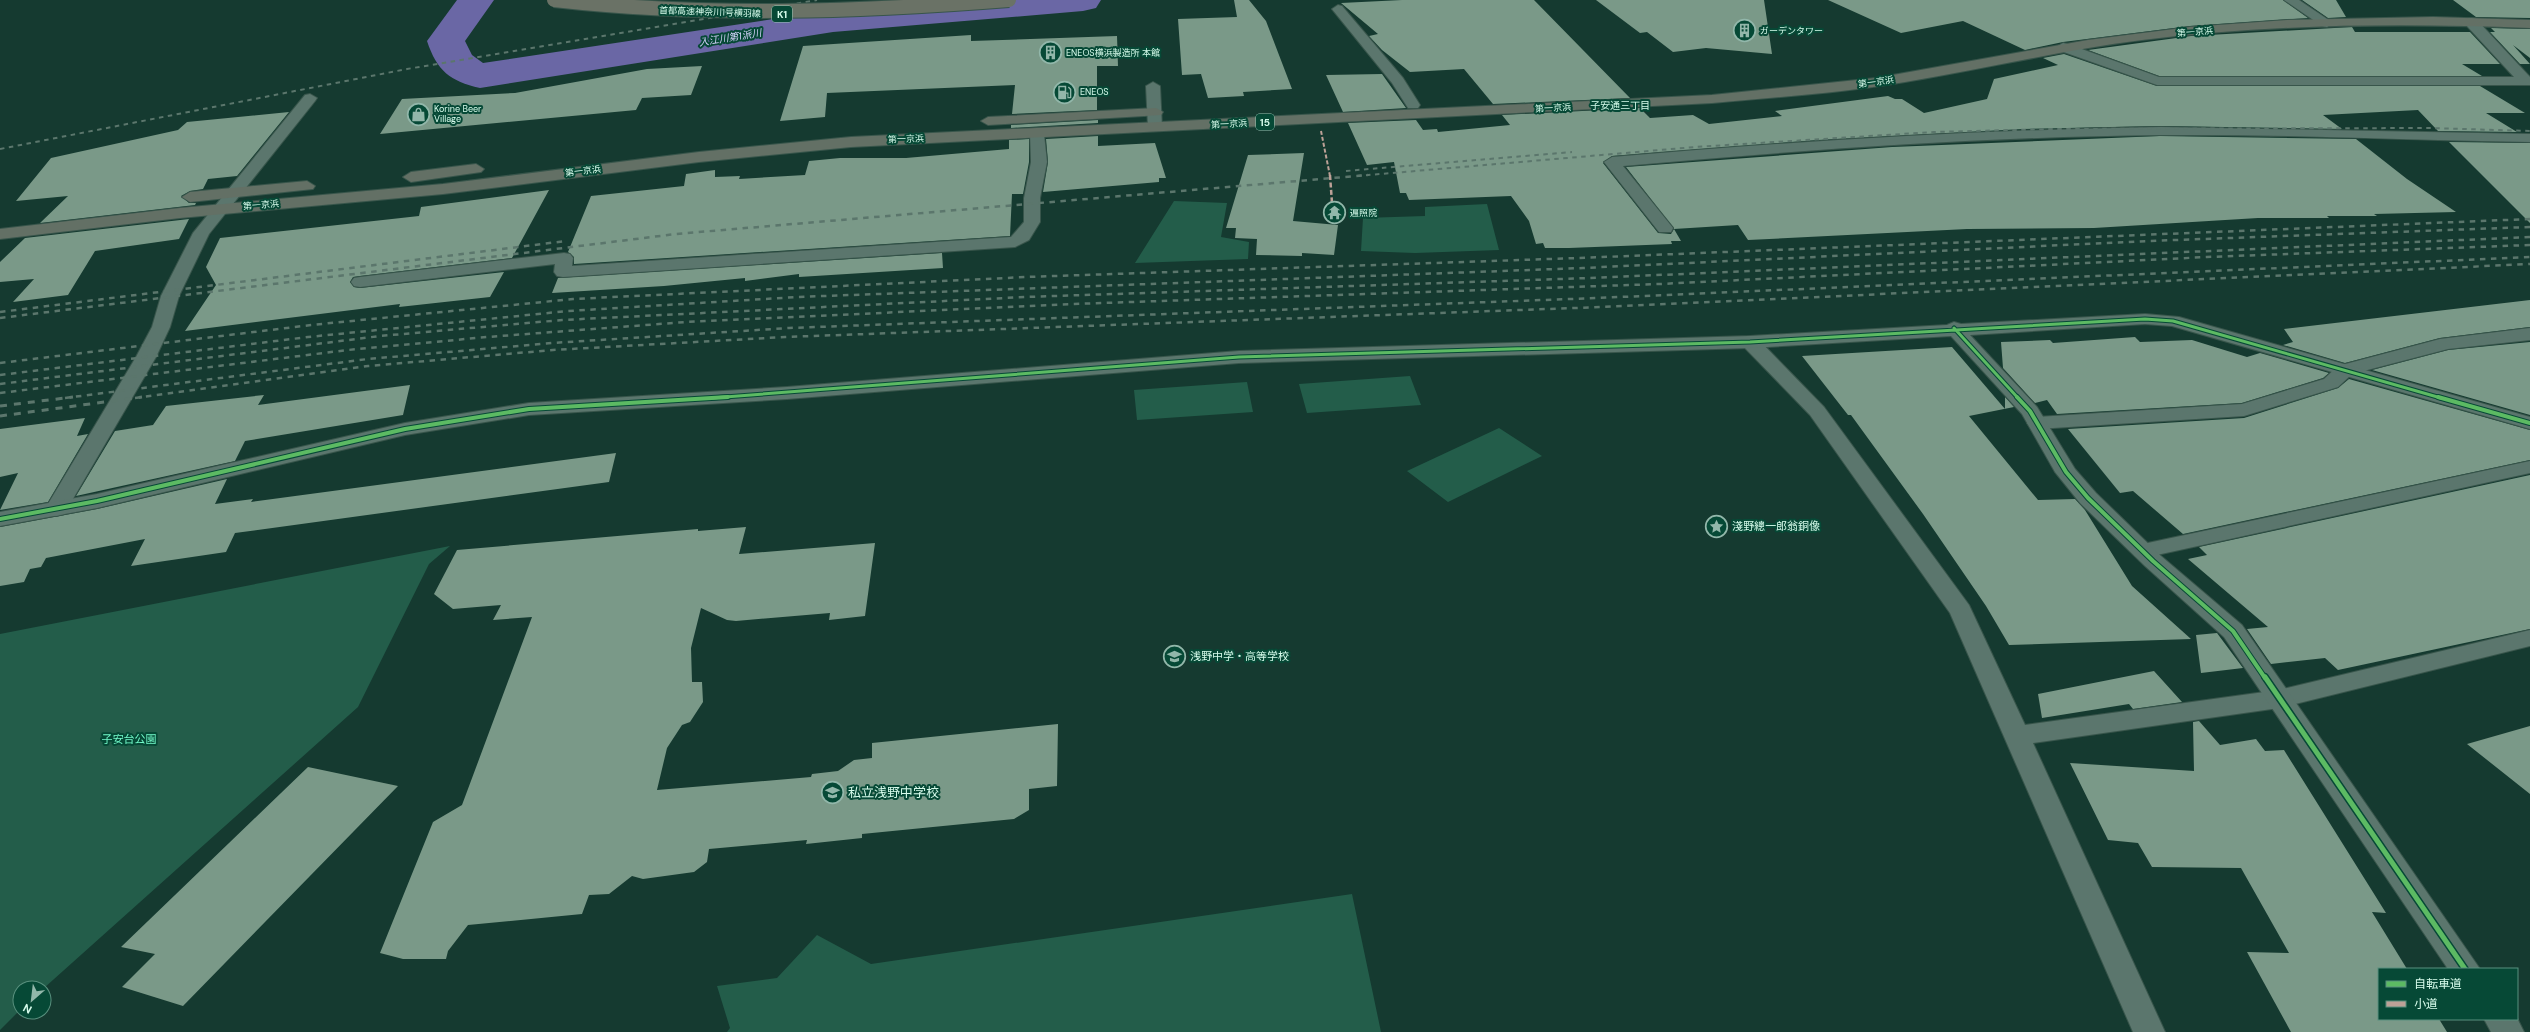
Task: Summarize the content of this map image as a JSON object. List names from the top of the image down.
{
  "streets": {
    "highway": [
      "首都高速神奈川1号横羽線",
      "K1",
      "第一京浜",
      "15"
    ]
  },
  "districts": ["子安通三丁目"],
  "water": ["入江川第1派川"],
  "parks": ["子安台公園"],
  "places": {
    "building": ["ガーデンタワー", "ENEOS横浜製造所 本館"],
    "fuel station": ["ENEOS"],
    "shop": ["Korine Beer Village"],
    "temple": ["遍照院"],
    "place": ["淺野總一郎翁銅像"],
    "school or university": ["浅野中学・高等学校", "私立浅野中学校"]
  },
  "legend": ["自転車道", "小道"],
  "north": "bottom left"
}
